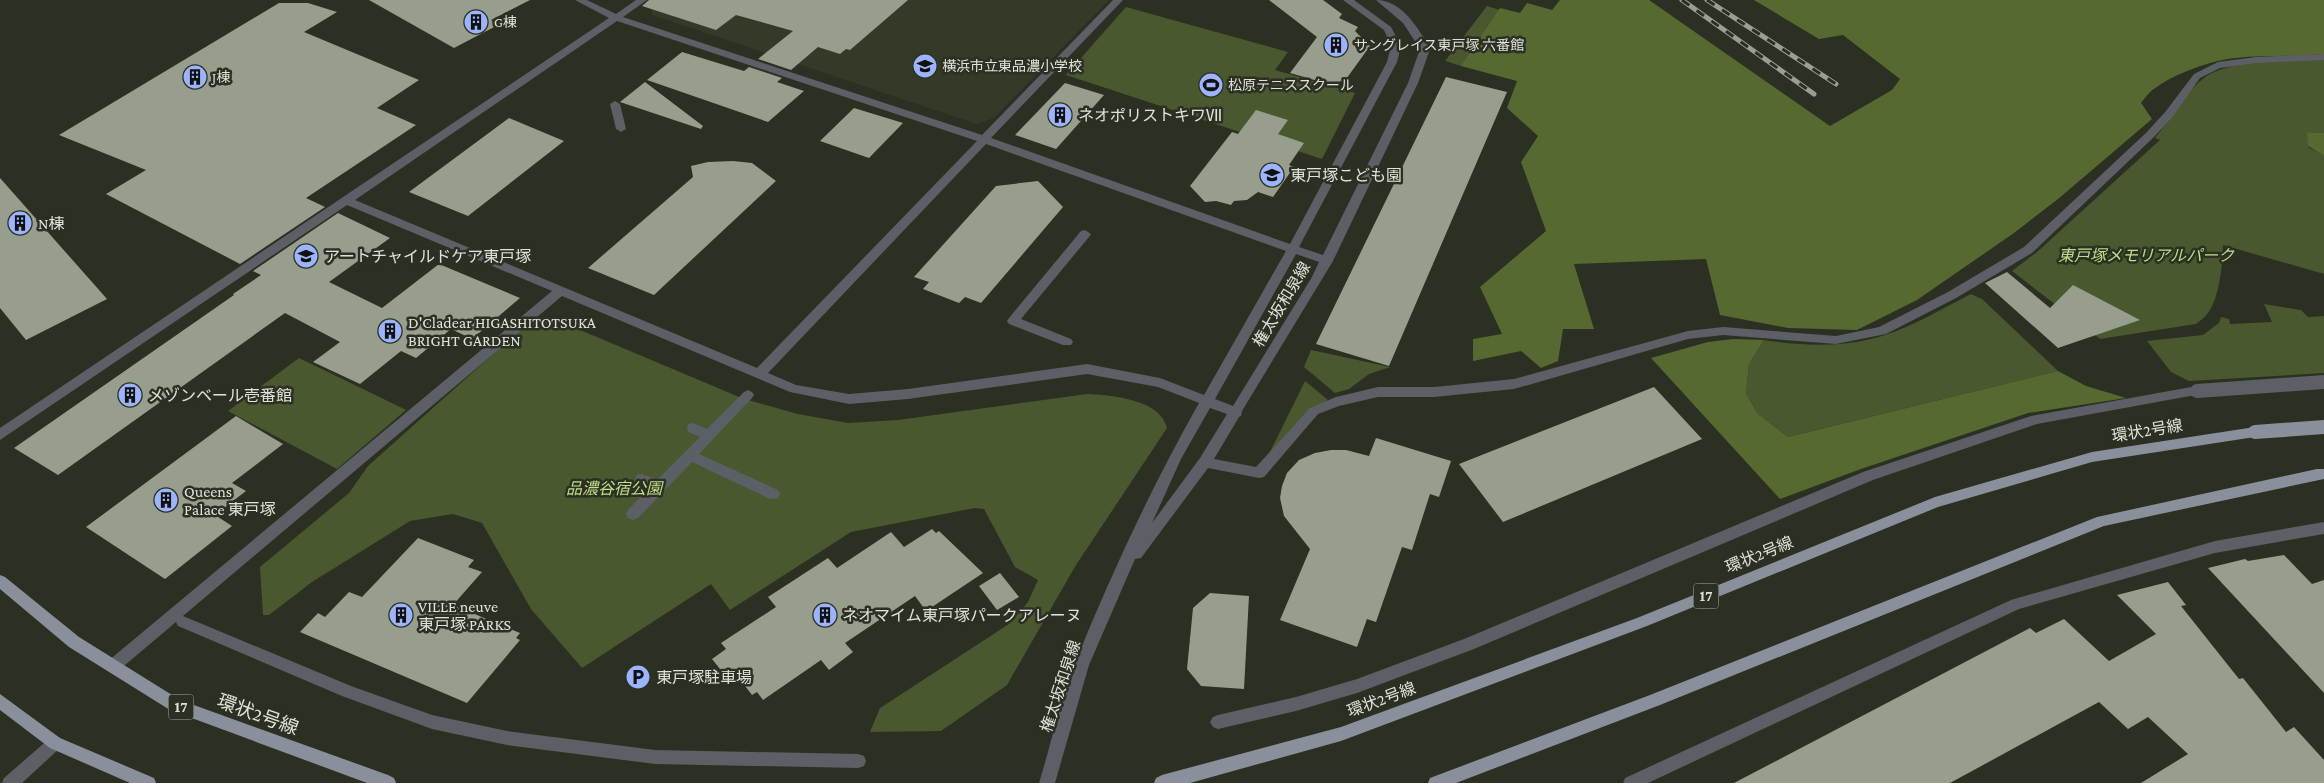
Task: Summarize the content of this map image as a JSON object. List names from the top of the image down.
{
  "streets": {
    "main road": ["環状2号線", "17"],
    "street": ["権太坂和泉線"]
  },
  "parks": ["東戸塚メモリアルパーク", "品濃谷宿公園"],
  "places": {
    "building": [
      "G棟",
      "サングレイス東戸塚 六番館",
      "J棟",
      "ネオポリストキワⅦ",
      "N棟",
      "D'Cladear HIGASHITOTSUKA BRIGHT GARDEN",
      "メゾンベール壱番館",
      "Queens Palace 東戸塚",
      "VILLE neuve 東戸塚 PARKS",
      "ネオマイム東戸塚パークアレーヌ"
    ],
    "school or university": ["横浜市立東品濃小学校", "東戸塚こども園", "アートチャイルドケア東戸塚"],
    "sports": ["松原テニススクール"],
    "parking": ["東戸塚駐車場"]
  }
}
